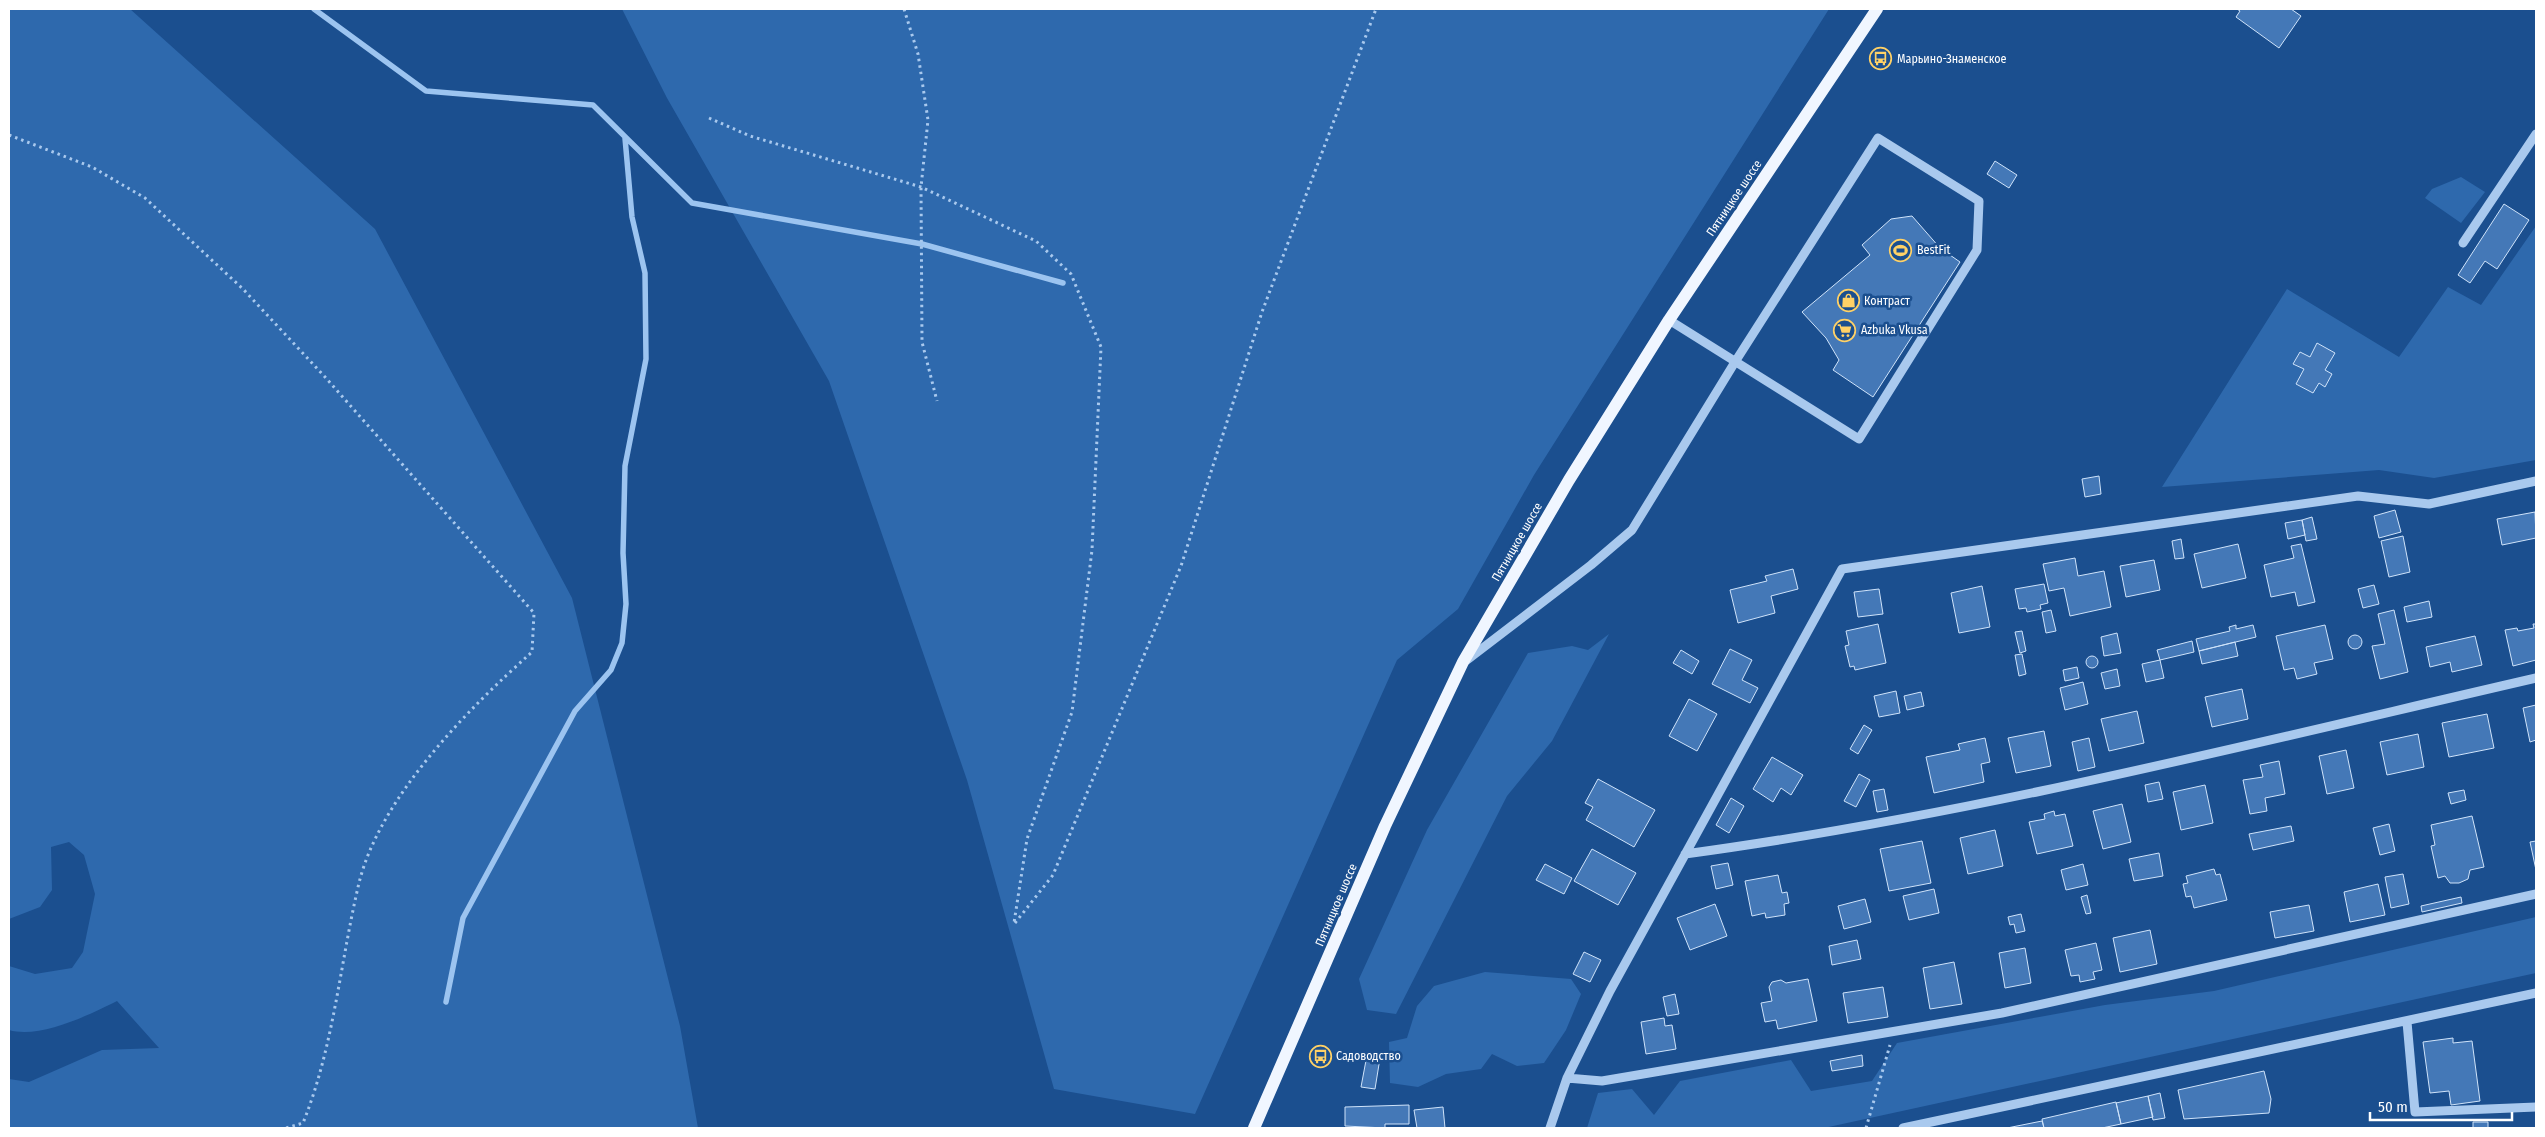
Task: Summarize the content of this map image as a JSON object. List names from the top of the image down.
{
  "streets": {
    "main road": ["Пятницкое шоссе"]
  },
  "places": {
    "bus stop": ["Марьино-Знаменское", "Садоводство"],
    "sports": ["BestFit"],
    "shop": ["Контраст"],
    "supermarket": ["Azbuka Vkusa"]
  },
  "scale_bar": "50 m"
}
